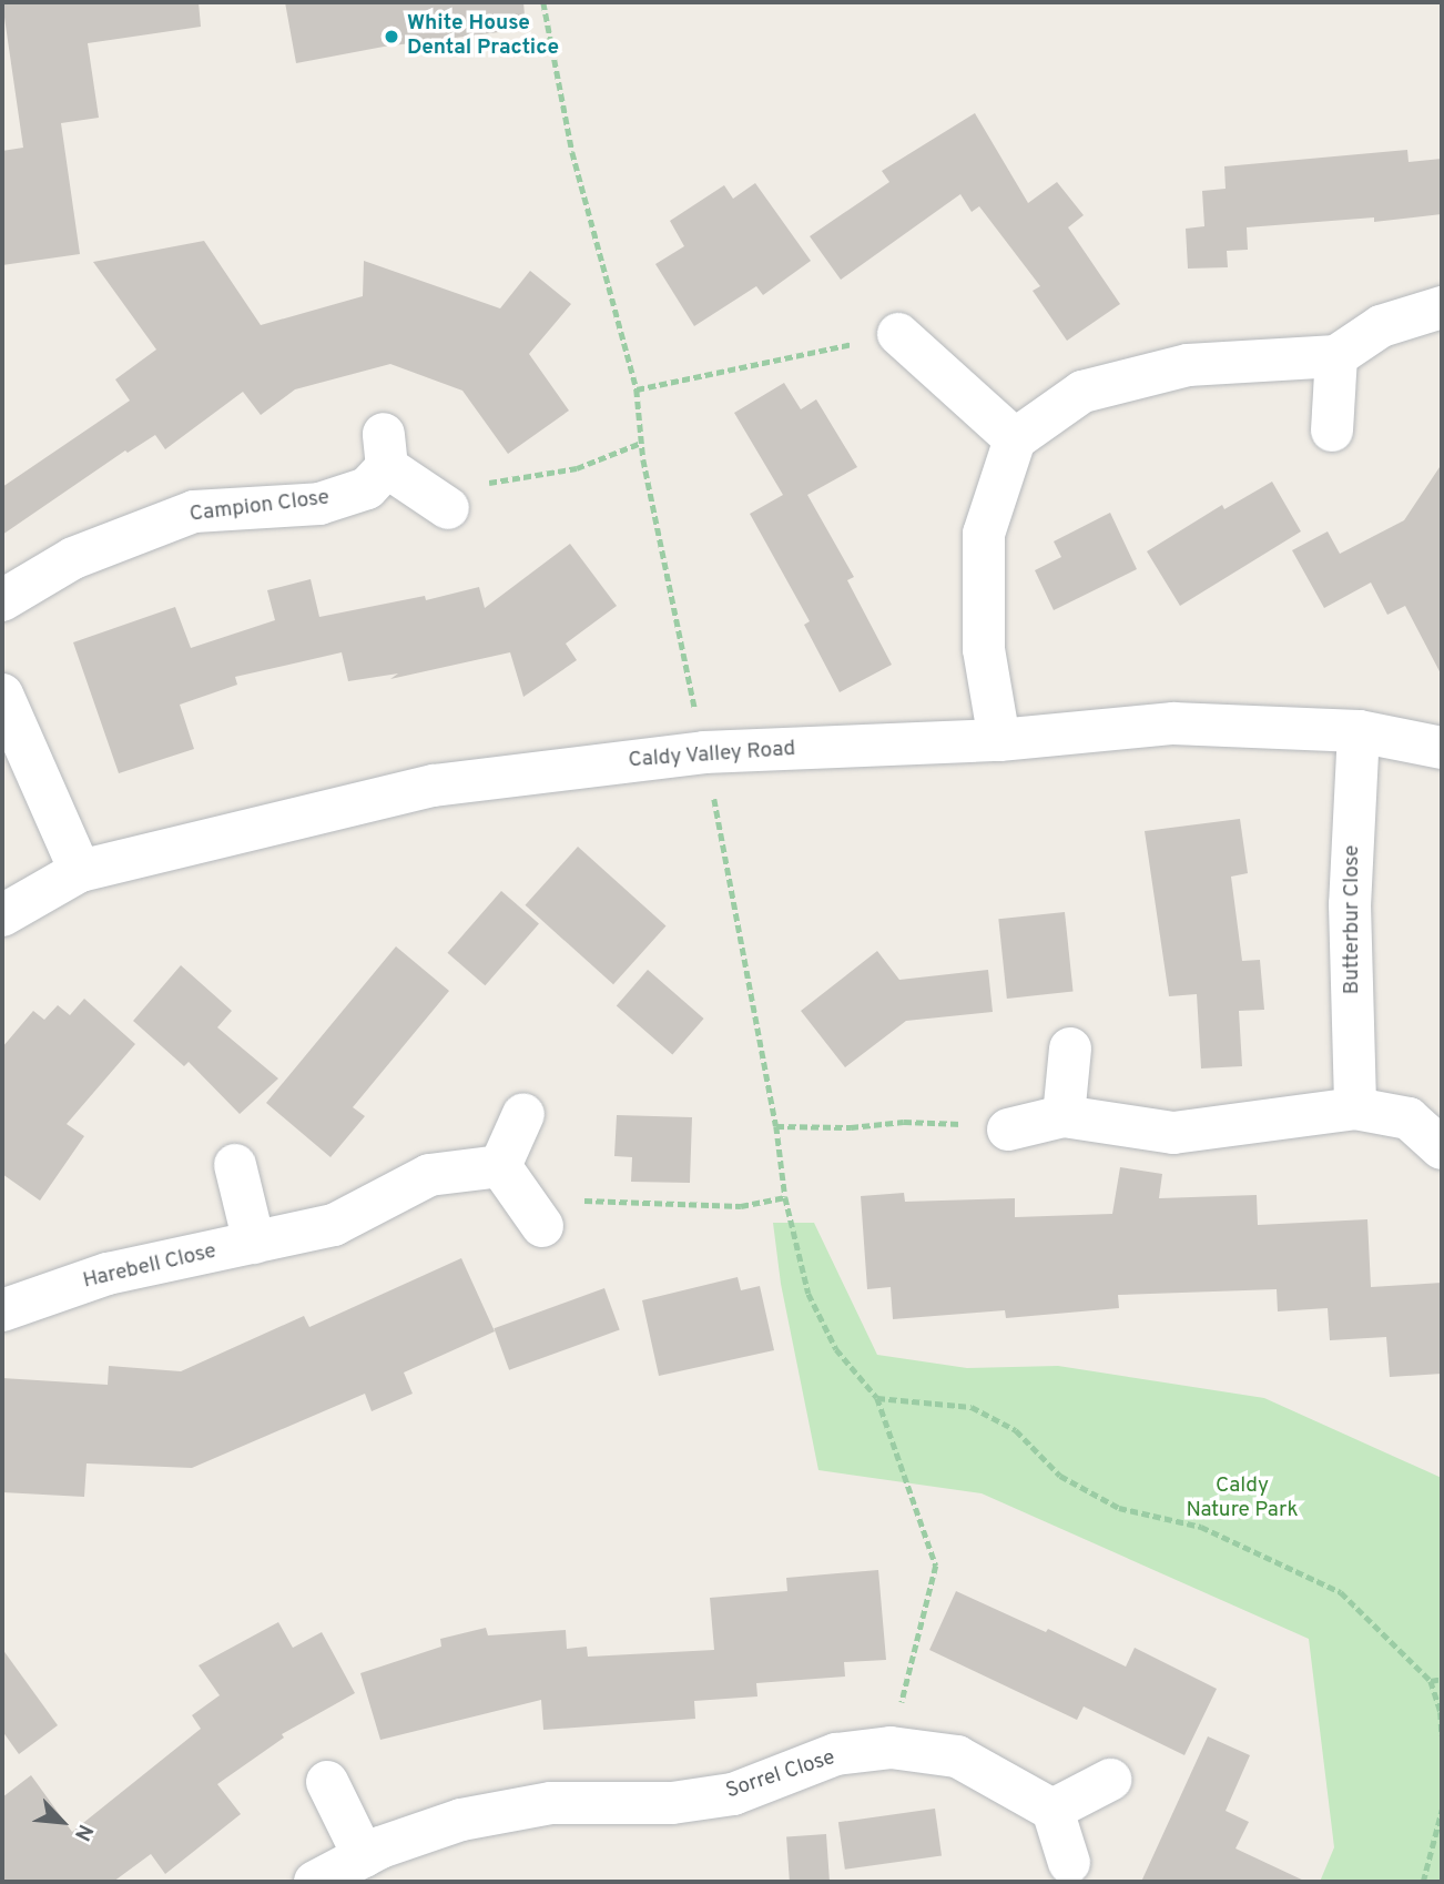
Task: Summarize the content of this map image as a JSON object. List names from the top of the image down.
{
  "streets": {
    "street": [
      "Campion Close",
      "Caldy Valley Road",
      "Butterbur Close",
      "Harebell Close",
      "Sorrel Close"
    ]
  },
  "crossings": [
    ["Caldy Valley Road", "Butterbur Close"]
  ],
  "parks": ["Caldy Nature Park"],
  "places": ["White House Dental Practice"],
  "north": "bottom right"
}
